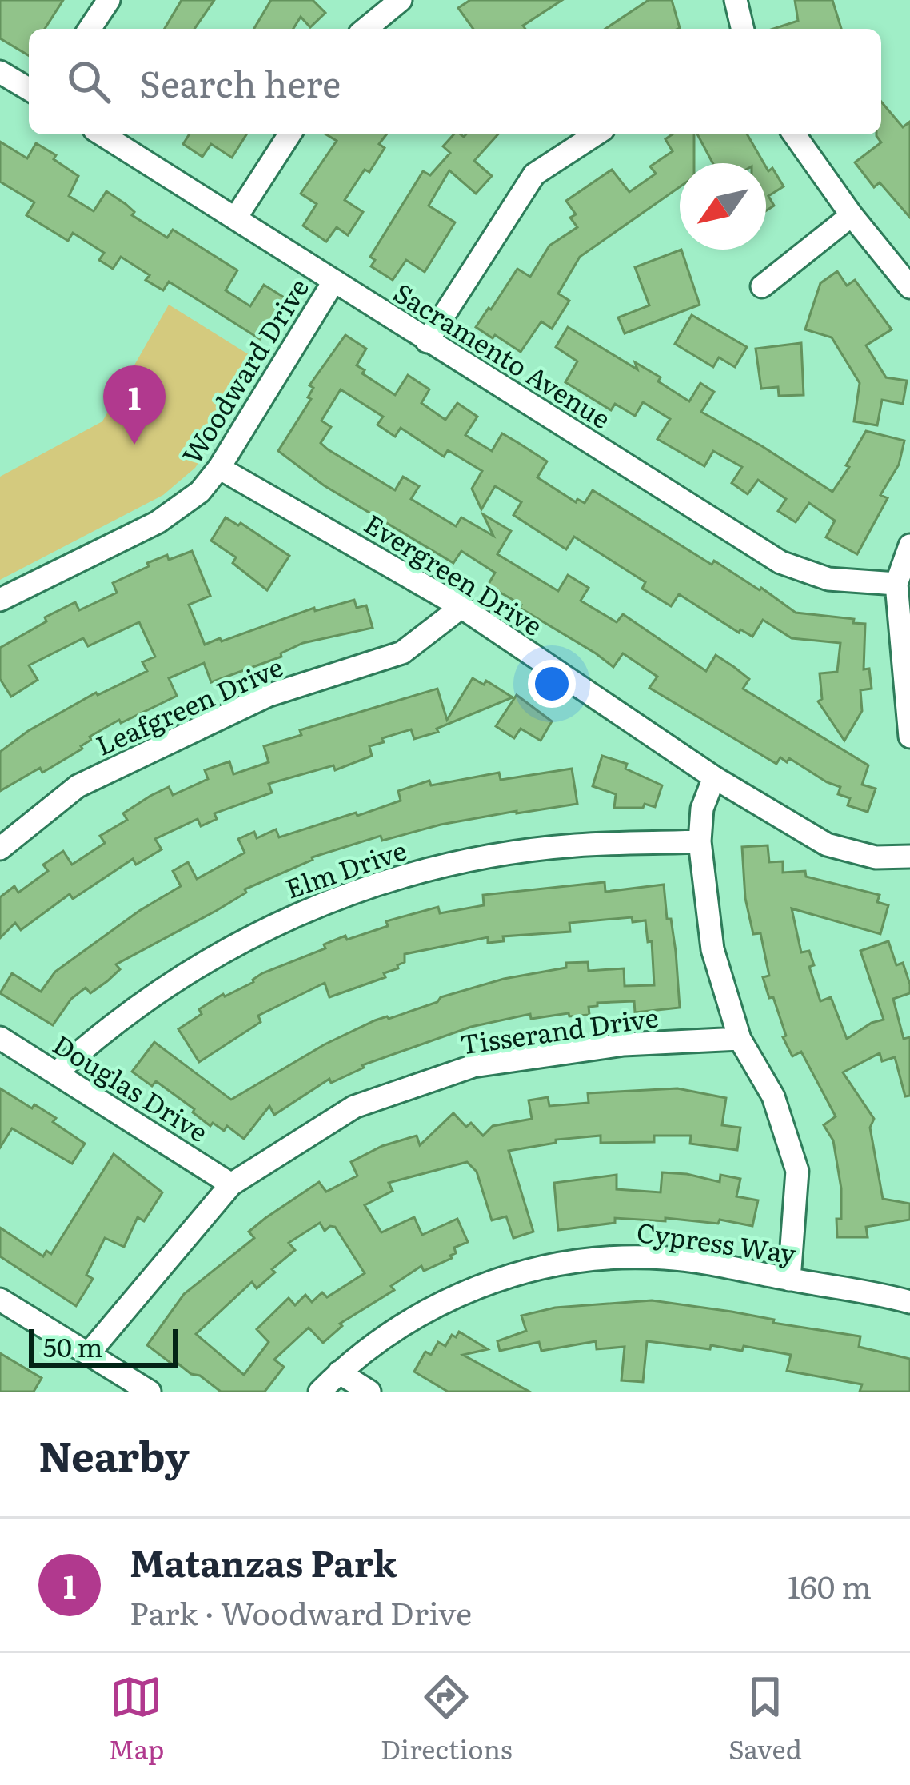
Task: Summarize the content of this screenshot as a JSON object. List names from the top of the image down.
{
  "streets": {
    "street": [
      "Sacramento Avenue",
      "Woodward Drive",
      "Evergreen Drive",
      "Leafgreen Drive",
      "Elm Drive",
      "Tisserand Drive",
      "Douglas Drive",
      "Cypress Way"
    ]
  },
  "crossings": [
    ["Sacramento Avenue", "Woodward Drive"],
    ["Woodward Drive", "Evergreen Drive"],
    ["Evergreen Drive", "Leafgreen Drive"],
    ["Elm Drive", "Douglas Drive"],
    ["Tisserand Drive", "Douglas Drive"]
  ],
  "scale_bar": "50 m",
  "north": "bottom left",
  "page": {
    "search": "Search here",
    "pins": "1",
    "scale": "50 m",
    "heading": "Nearby",
    "list": [
      {
        "mark": "1",
        "name": "Matanzas Park",
        "note": "Park · Woodward Drive",
        "value": "160 m"
      }
    ],
    "nav": ["Map", "Directions", "Saved"]
  }
}
